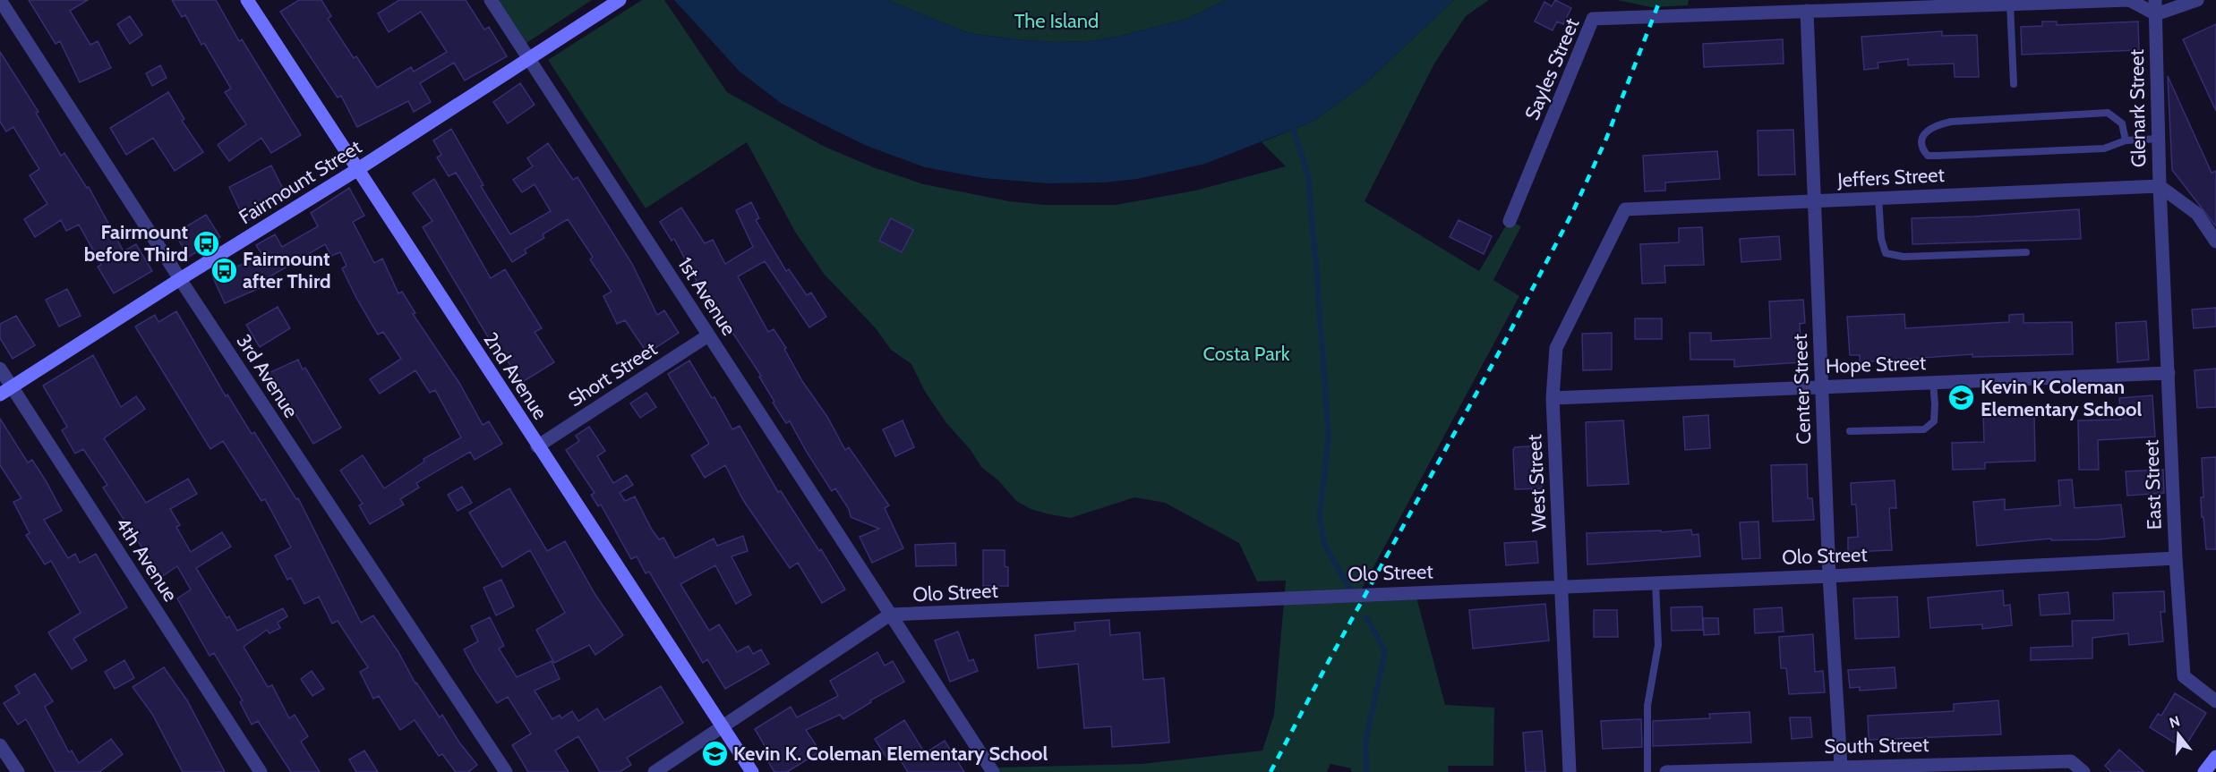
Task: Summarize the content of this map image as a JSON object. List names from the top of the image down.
{
  "streets": {
    "street": [
      "Sayles Street",
      "Glenark Street",
      "Jeffers Street",
      "Fairmount Street",
      "1st Avenue",
      "Hope Street",
      "Short Street",
      "3rd Avenue",
      "2nd Avenue",
      "Center Street",
      "West Street",
      "East Street",
      "Olo Street",
      "4th Avenue",
      "South Street"
    ]
  },
  "crossings": [
    ["Sayles Street", "Glenark Street"],
    ["Sayles Street", "Center Street"],
    ["Glenark Street", "Jeffers Street"],
    ["Glenark Street", "East Street"],
    ["Jeffers Street", "Center Street"],
    ["Jeffers Street", "West Street"],
    ["Jeffers Street", "East Street"],
    ["Fairmount Street", "1st Avenue"],
    ["Fairmount Street", "3rd Avenue"],
    ["Fairmount Street", "2nd Avenue"],
    ["Fairmount Street", "4th Avenue"],
    ["1st Avenue", "Short Street"],
    ["1st Avenue", "Olo Street"],
    ["Hope Street", "Center Street"],
    ["Hope Street", "West Street"],
    ["Hope Street", "East Street"],
    ["Short Street", "2nd Avenue"],
    ["2nd Avenue", "Olo Street"],
    ["Center Street", "Olo Street"],
    ["Center Street", "South Street"],
    ["West Street", "Olo Street"],
    ["East Street", "Olo Street"]
  ],
  "parks": ["The Island", "Costa Park"],
  "places": {
    "bus stop": ["Fairmount before Third", "Fairmount after Third"],
    "school or university": ["Kevin K Coleman Elementary School", "Kevin K. Coleman Elementary School"]
  },
  "north": "top"
}
